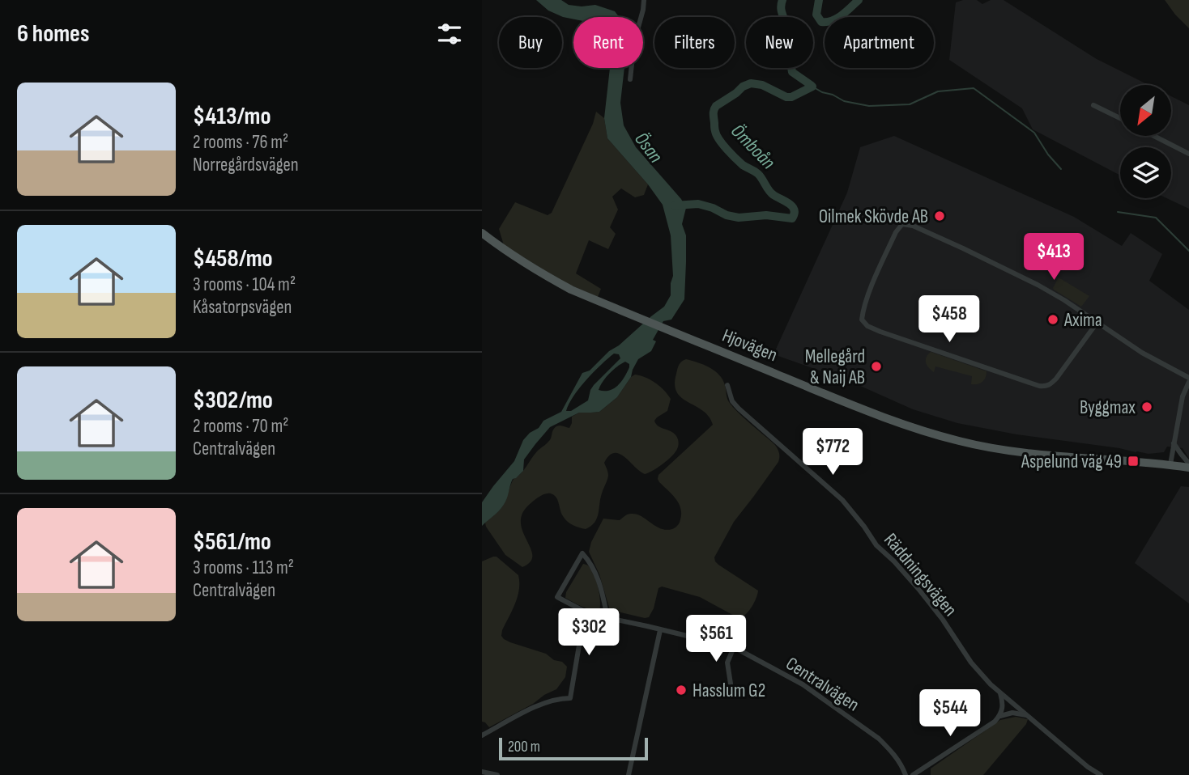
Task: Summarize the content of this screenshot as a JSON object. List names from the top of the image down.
{
  "streets": {
    "main road": ["Hjovägen"],
    "street": ["Räddningsvägen", "Centralvägen"]
  },
  "water": ["Ömboån", "Ösan"],
  "places": {
    "other": [
      "Oilmek Skövde AB",
      "Axima",
      "Mellegård & Naij AB",
      "Byggmax",
      "Hasslum G2"
    ],
    "transit": ["Aspelund väg 49"]
  },
  "scale_bar": "200 m",
  "north": "bottom left",
  "page": {
    "heading": "6 homes",
    "chip": [
      "Buy",
      "Rent",
      "Filters",
      "New",
      "Apartment"
    ],
    "list": [
      {
        "name": "$413/mo",
        "note": "2 rooms · 76 m² · Norregårdsvägen"
      },
      {
        "name": "$458/mo",
        "note": "3 rooms · 104 m² · Kåsatorpsvägen"
      },
      {
        "name": "$302/mo",
        "note": "2 rooms · 70 m² · Centralvägen"
      },
      {
        "name": "$561/mo",
        "note": "3 rooms · 113 m² · Centralvägen"
      }
    ],
    "price": [
      "$413",
      "$458",
      "$772",
      "$302",
      "$561",
      "$544"
    ],
    "scale": "200 m"
  }
}
